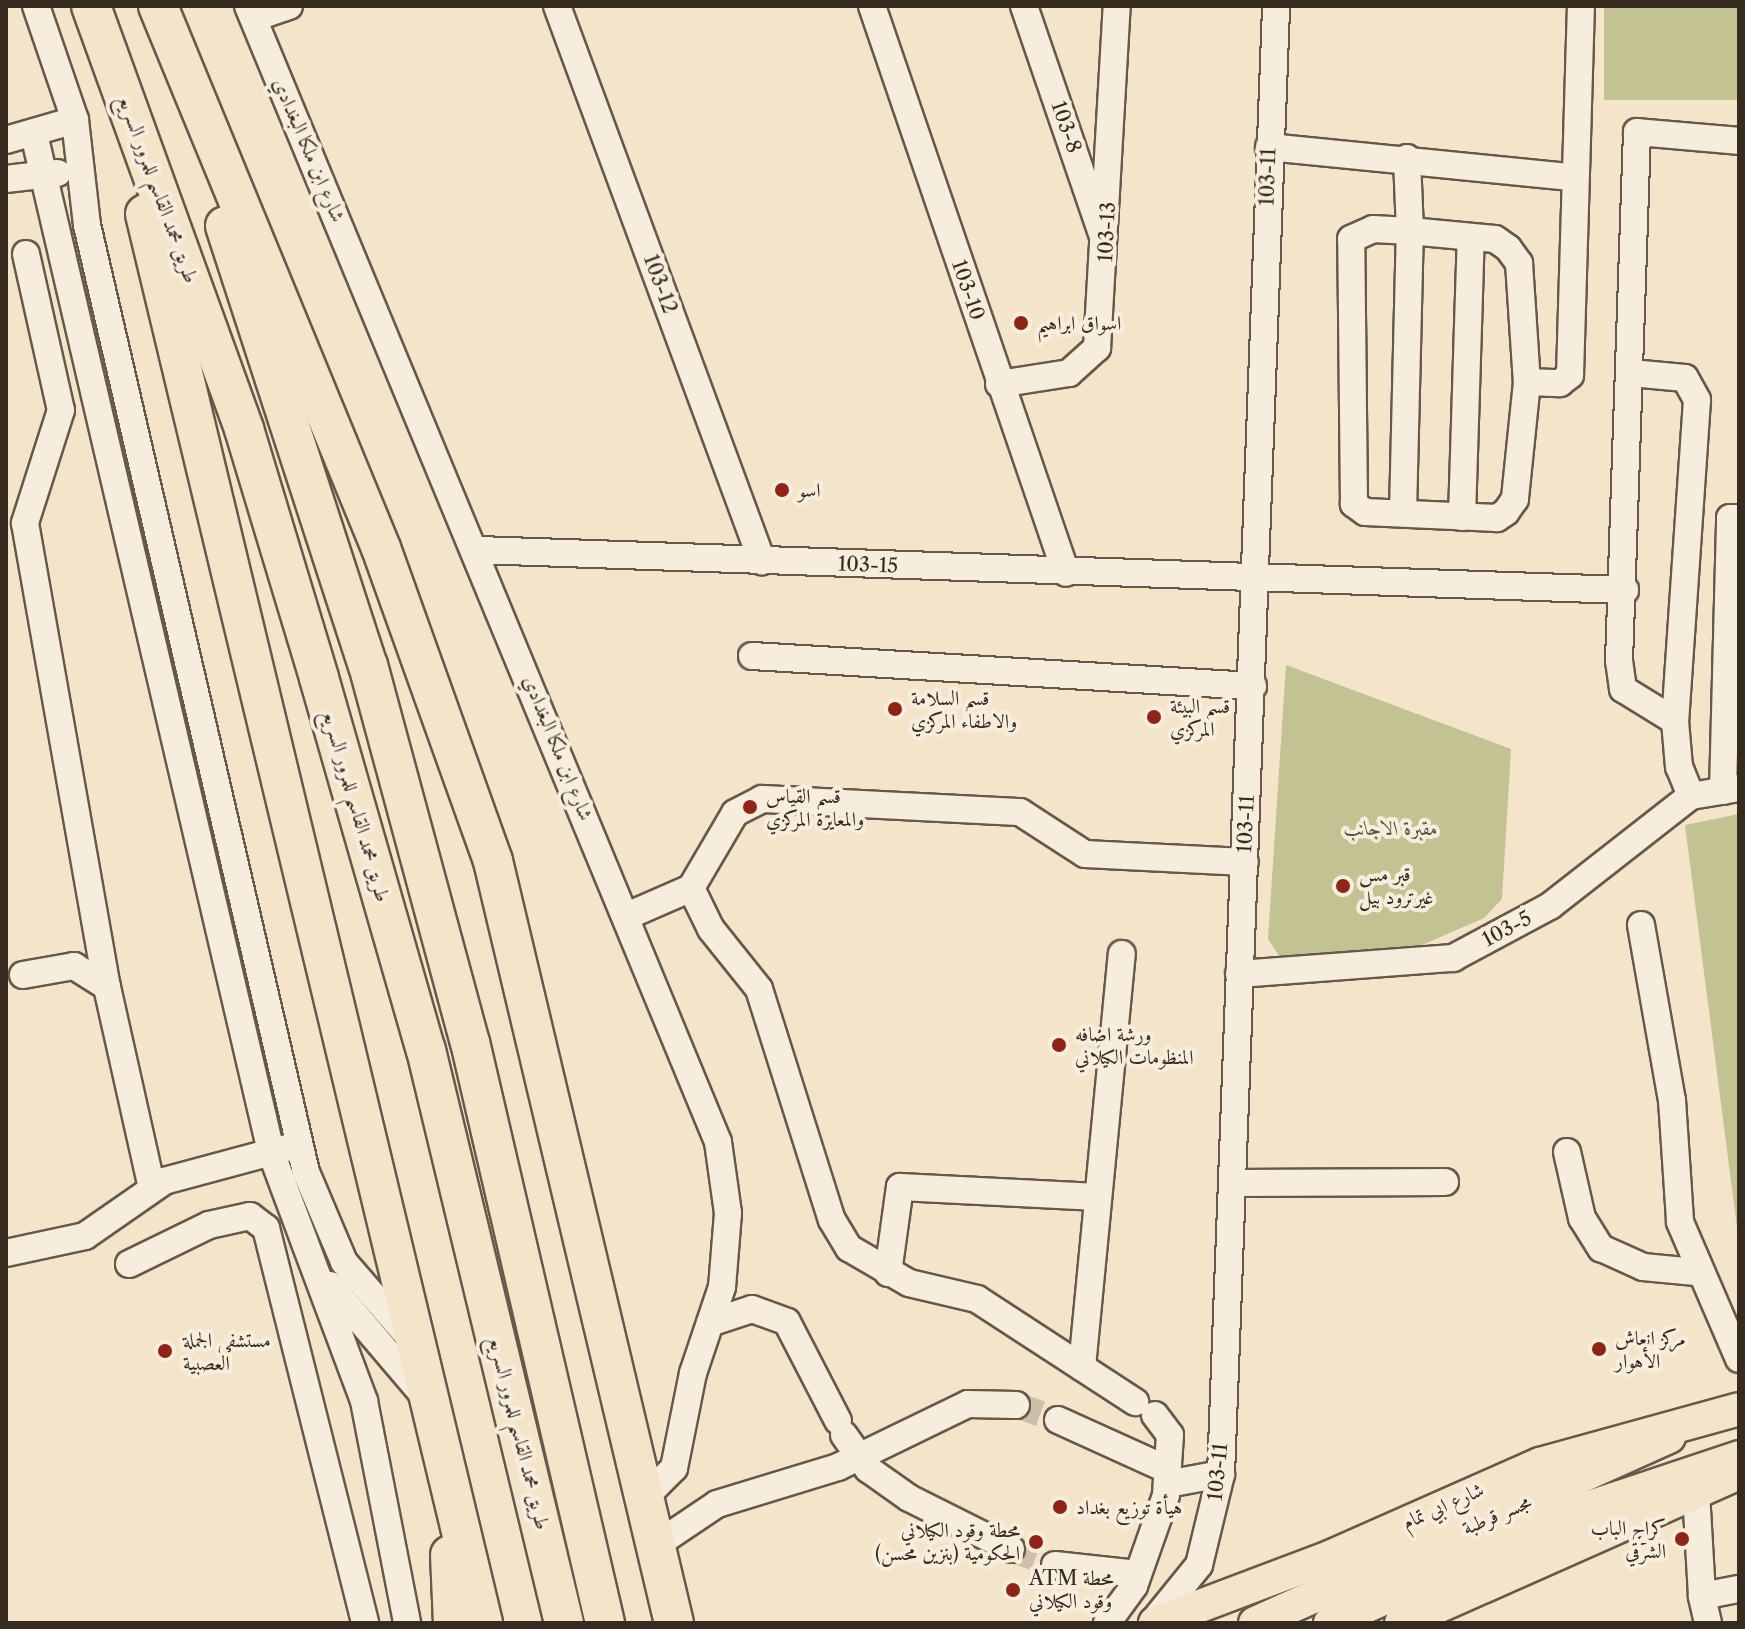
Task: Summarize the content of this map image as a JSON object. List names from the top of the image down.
{
  "streets": {
    "highway": ["طريق محمد القاسم للمرور السريع"],
    "main road": ["شارع ابي تمام", "مجسر قرطبة"],
    "street": [
      "103-8",
      "شارع ابن ملكا البغدادي",
      "103-11",
      "103-13",
      "103-12",
      "103-10",
      "103-15",
      "103-5"
    ]
  },
  "crossings": [
    ["103-8", "103-13"],
    ["شارع ابن ملكا البغدادي", "103-15"],
    ["103-11", "103-15"],
    ["103-11", "103-5"],
    ["103-11", "شارع ابي تمام"],
    ["103-13", "103-10"],
    ["103-12", "103-15"],
    ["103-10", "103-15"],
    ["شارع ابي تمام", "مجسر قرطبة"]
  ],
  "parks": ["مقبرة الاجانب"],
  "places": [
    "اسواق ابراهيم",
    "اسو",
    "قسم السلامة والاطفاء المركزي",
    "قسم البيئة المركزي",
    "قسم القياس والمعايرة المركزي",
    "قبر مس غيرترود بيل",
    "ورشة اضافه المنظومات الكيلاني",
    "مركز انعاش الأهوار",
    "مستشفى الجملة العصبية",
    "هيأة توزيع بغداد",
    "كراج الباب الشرقي",
    "محطة وقود الكيلاني الحكومية (بنزين محسن)",
    "ATM محطة وقود الكيلاني"
  ]
}
